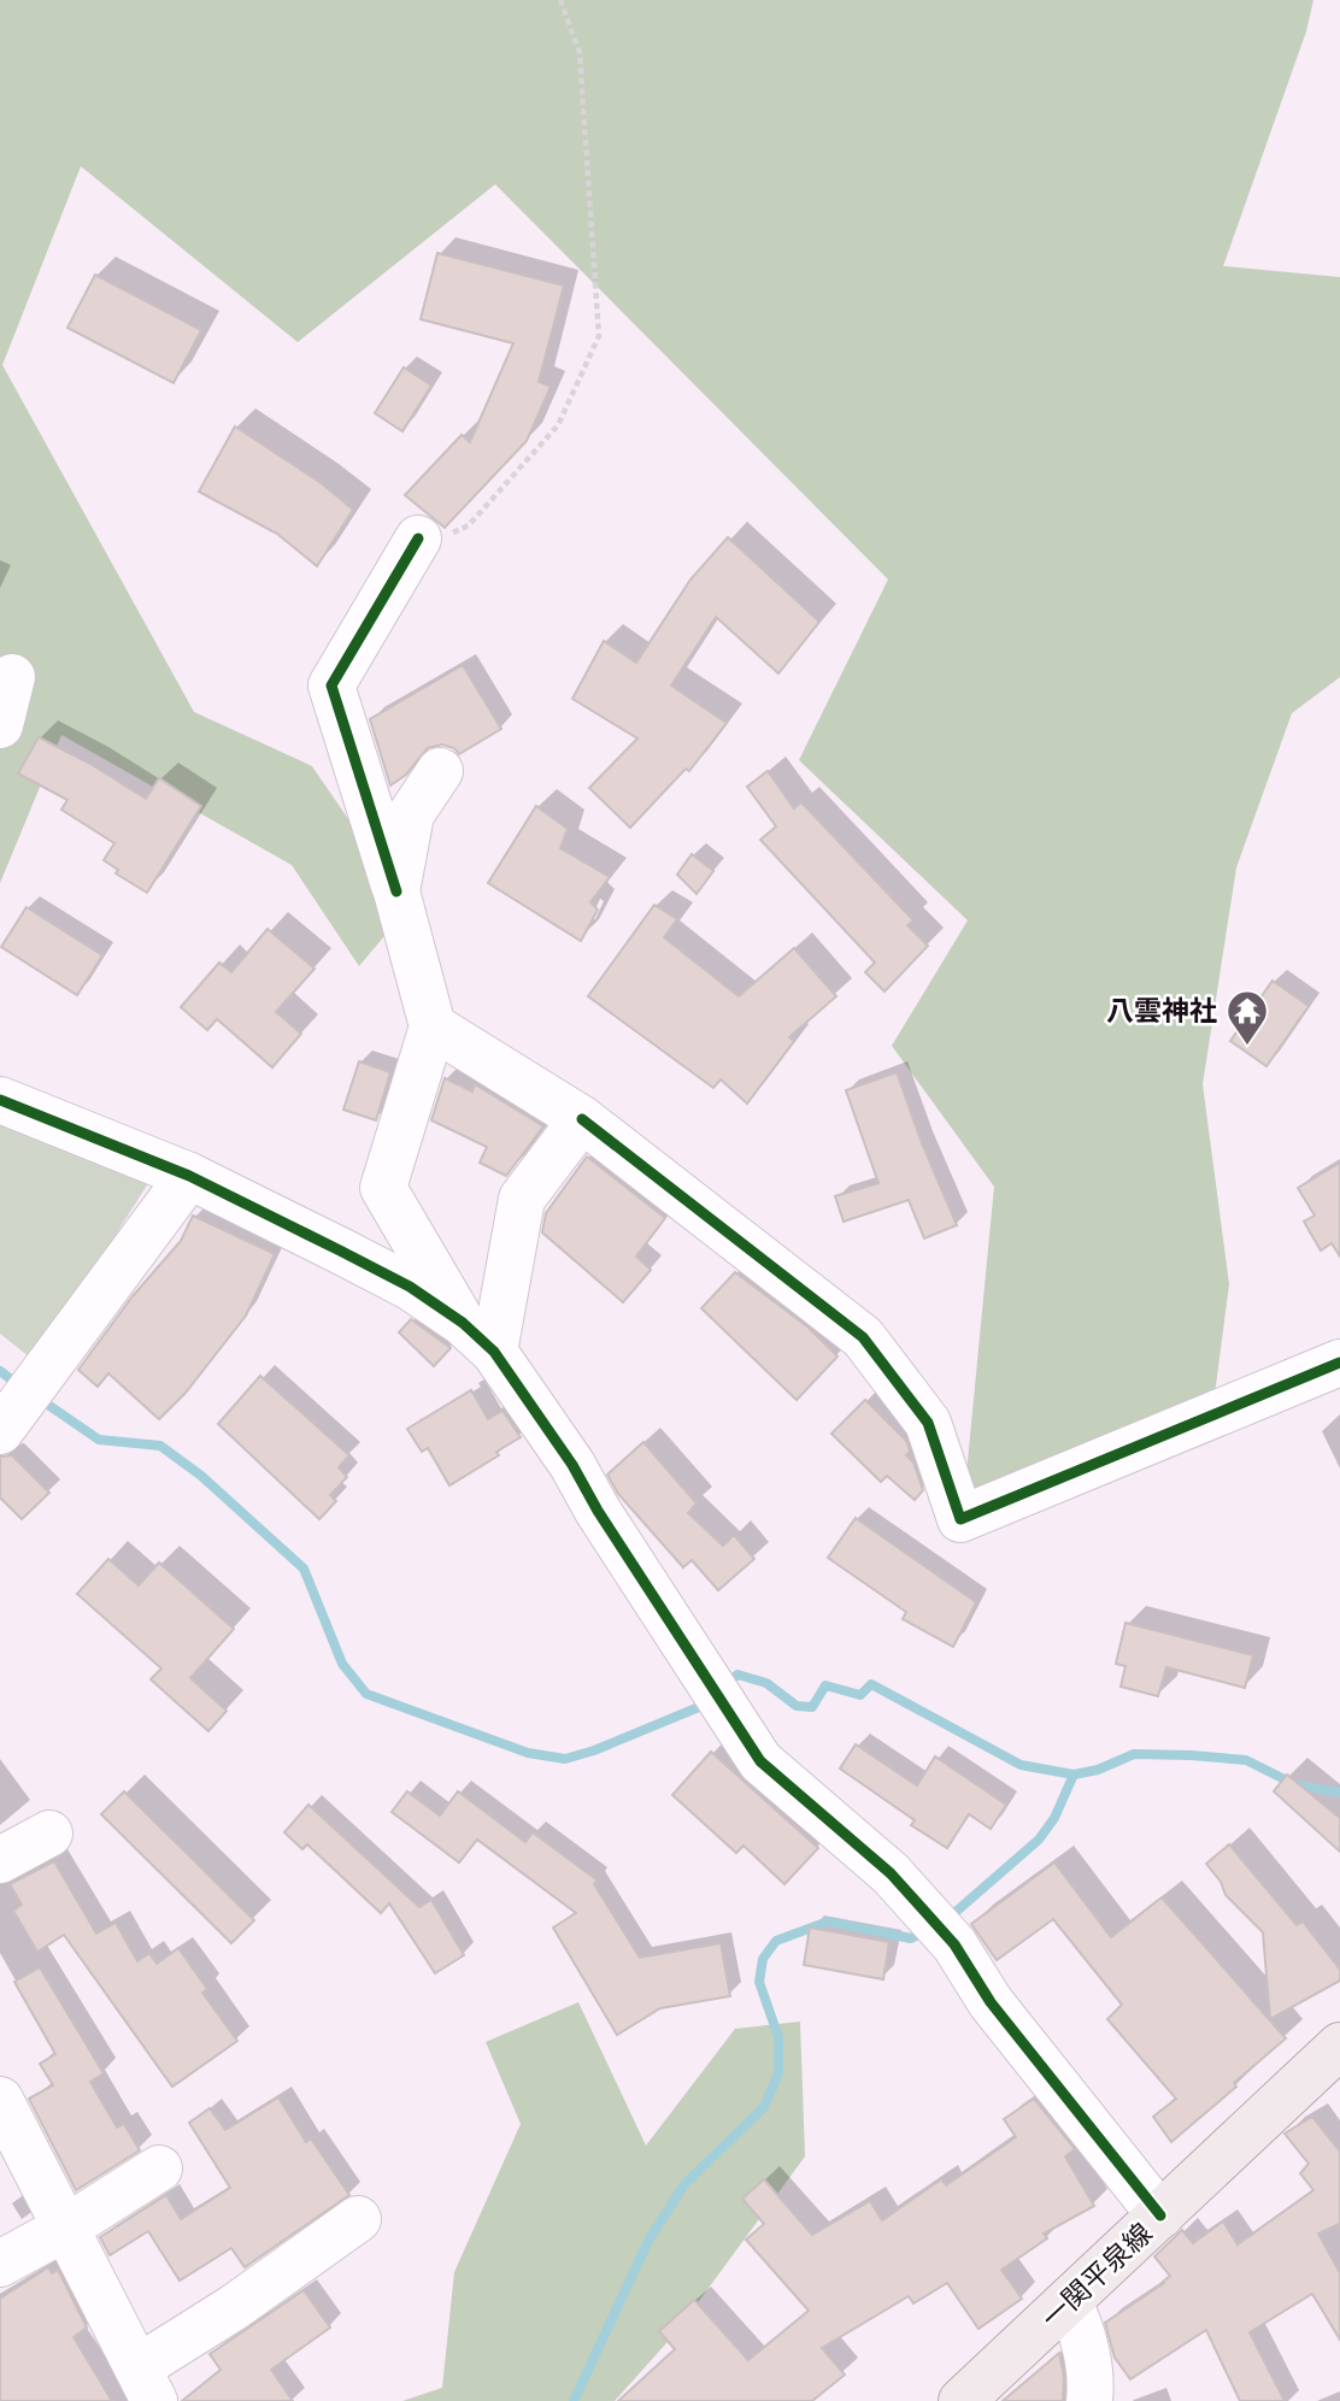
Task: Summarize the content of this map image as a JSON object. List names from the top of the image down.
{
  "streets": {
    "main road": ["一関平泉線"]
  },
  "places": {
    "temple": ["八雲神社"]
  }
}
